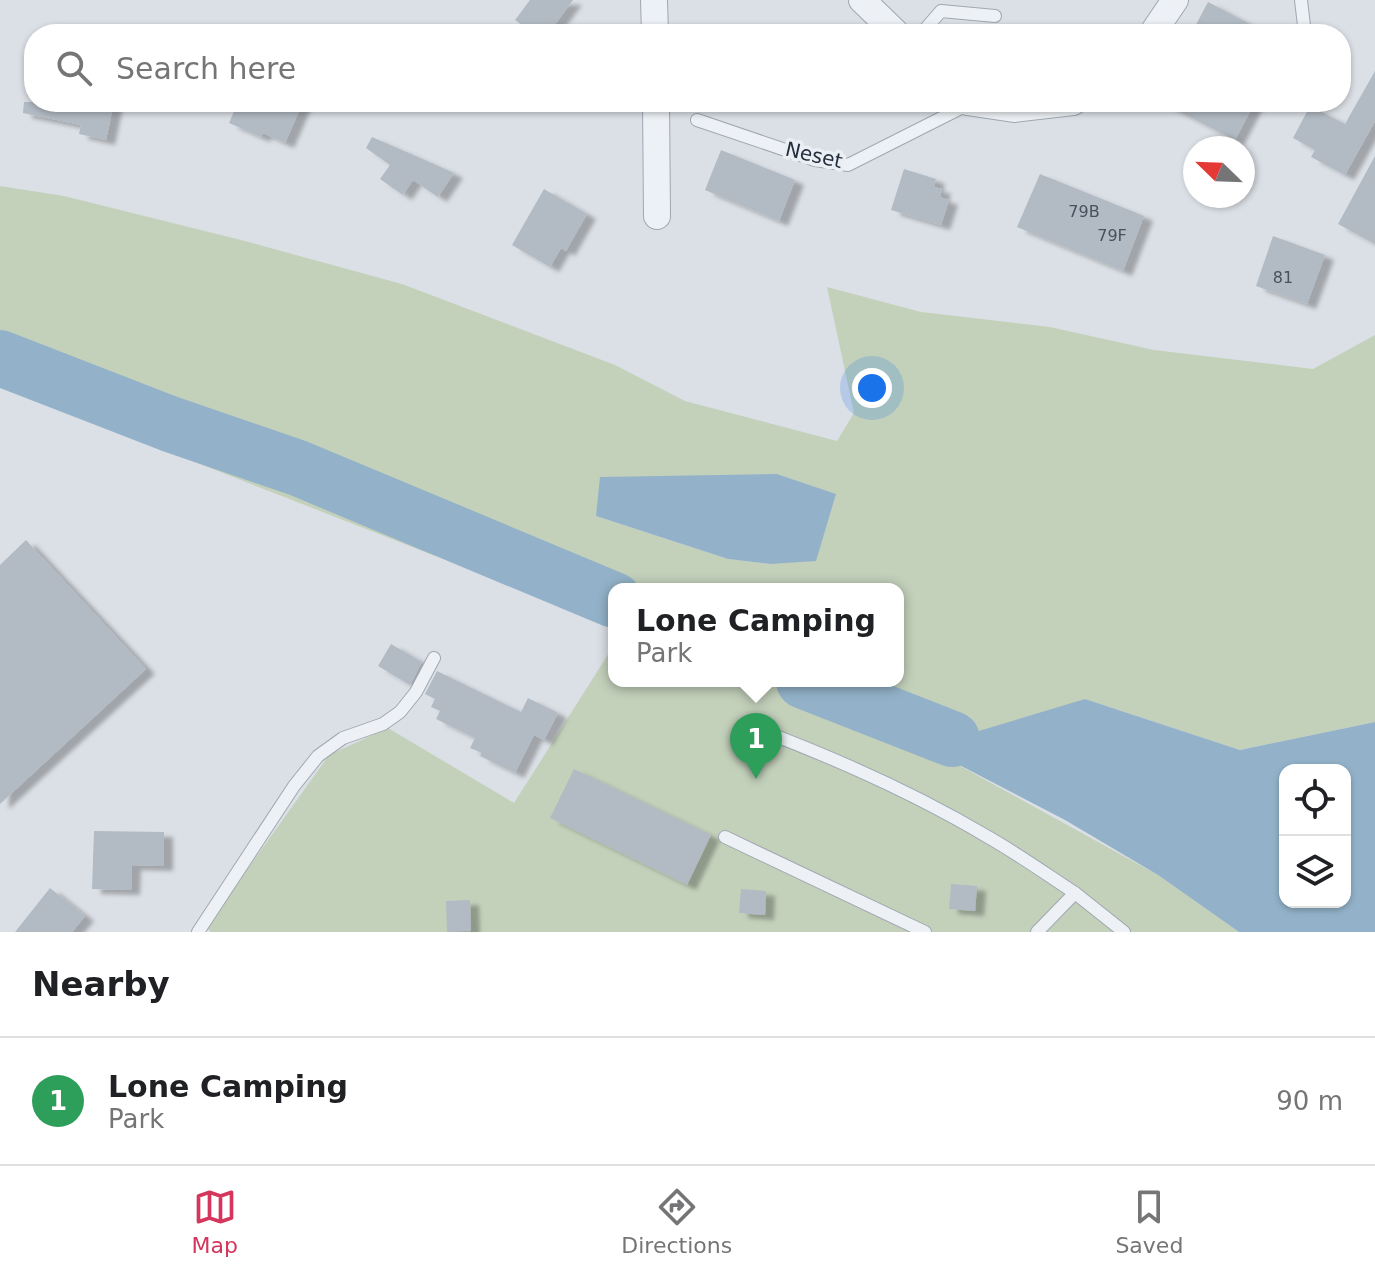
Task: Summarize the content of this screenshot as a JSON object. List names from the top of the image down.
{
  "streets": {
    "lane": ["Neset"]
  },
  "house_numbers": ["79B", "79F", "81"],
  "north": "top left",
  "page": {
    "search": "Search here",
    "popup": ["Lone Camping", "Park"],
    "pins": "1",
    "heading": "Nearby",
    "list": [
      {
        "mark": "1",
        "name": "Lone Camping",
        "note": "Park",
        "value": "90 m"
      }
    ],
    "nav": ["Map", "Directions", "Saved"]
  }
}
